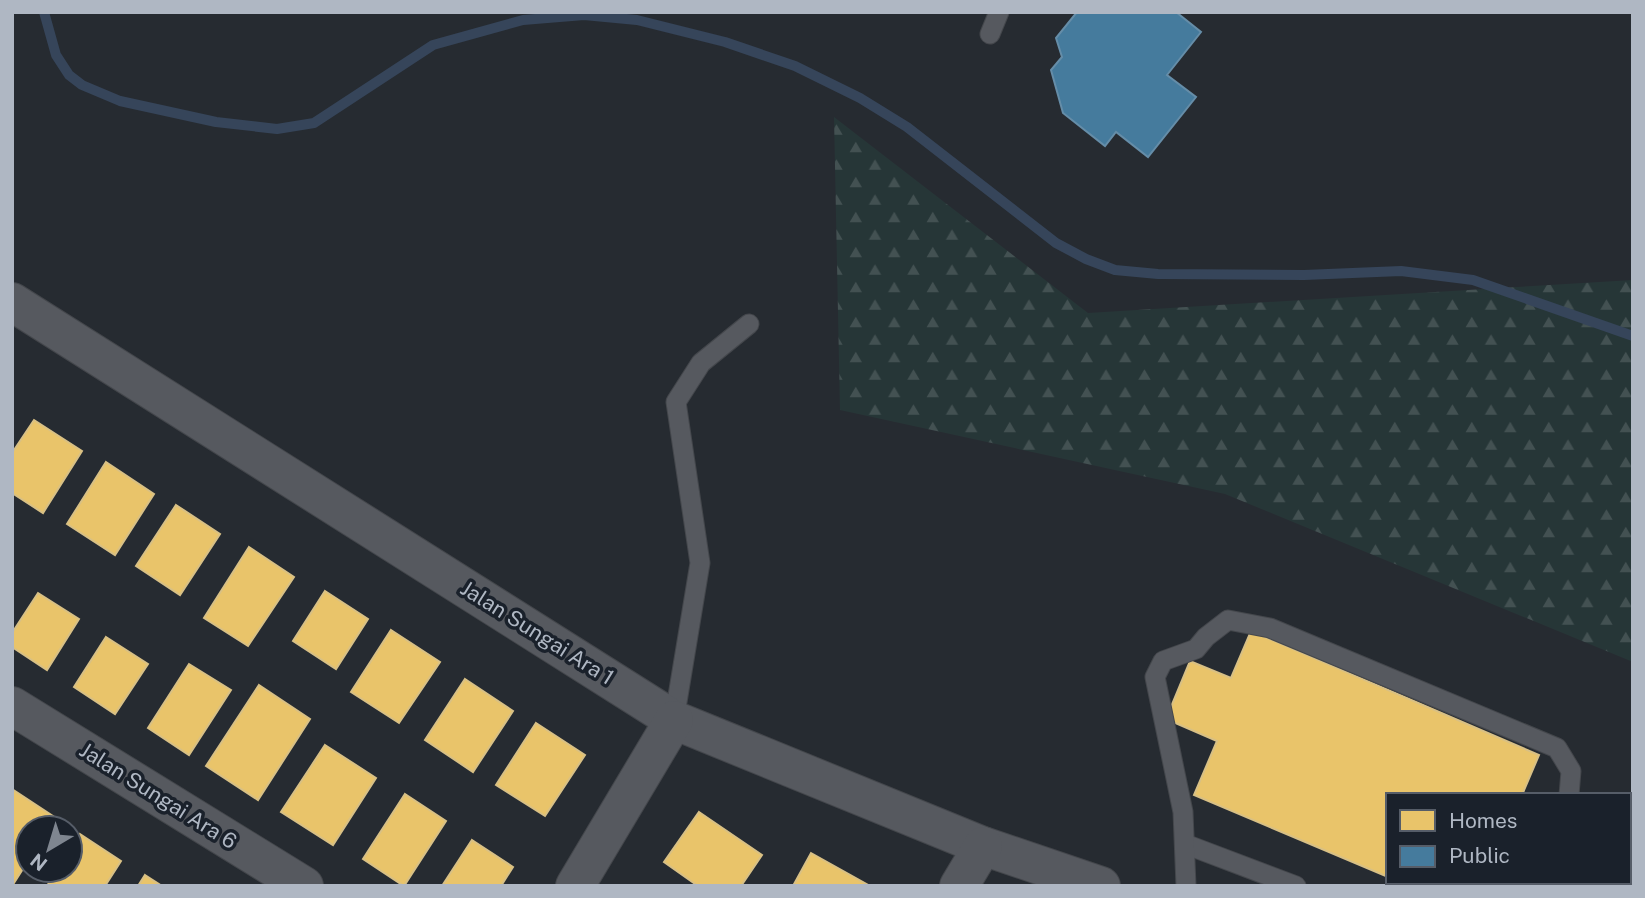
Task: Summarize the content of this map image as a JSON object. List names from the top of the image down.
{
  "streets": {
    "street": ["Jalan Sungai Ara 1", "Jalan Sungai Ara 6"]
  },
  "legend": ["Homes", "Public"],
  "north": "bottom left"
}
